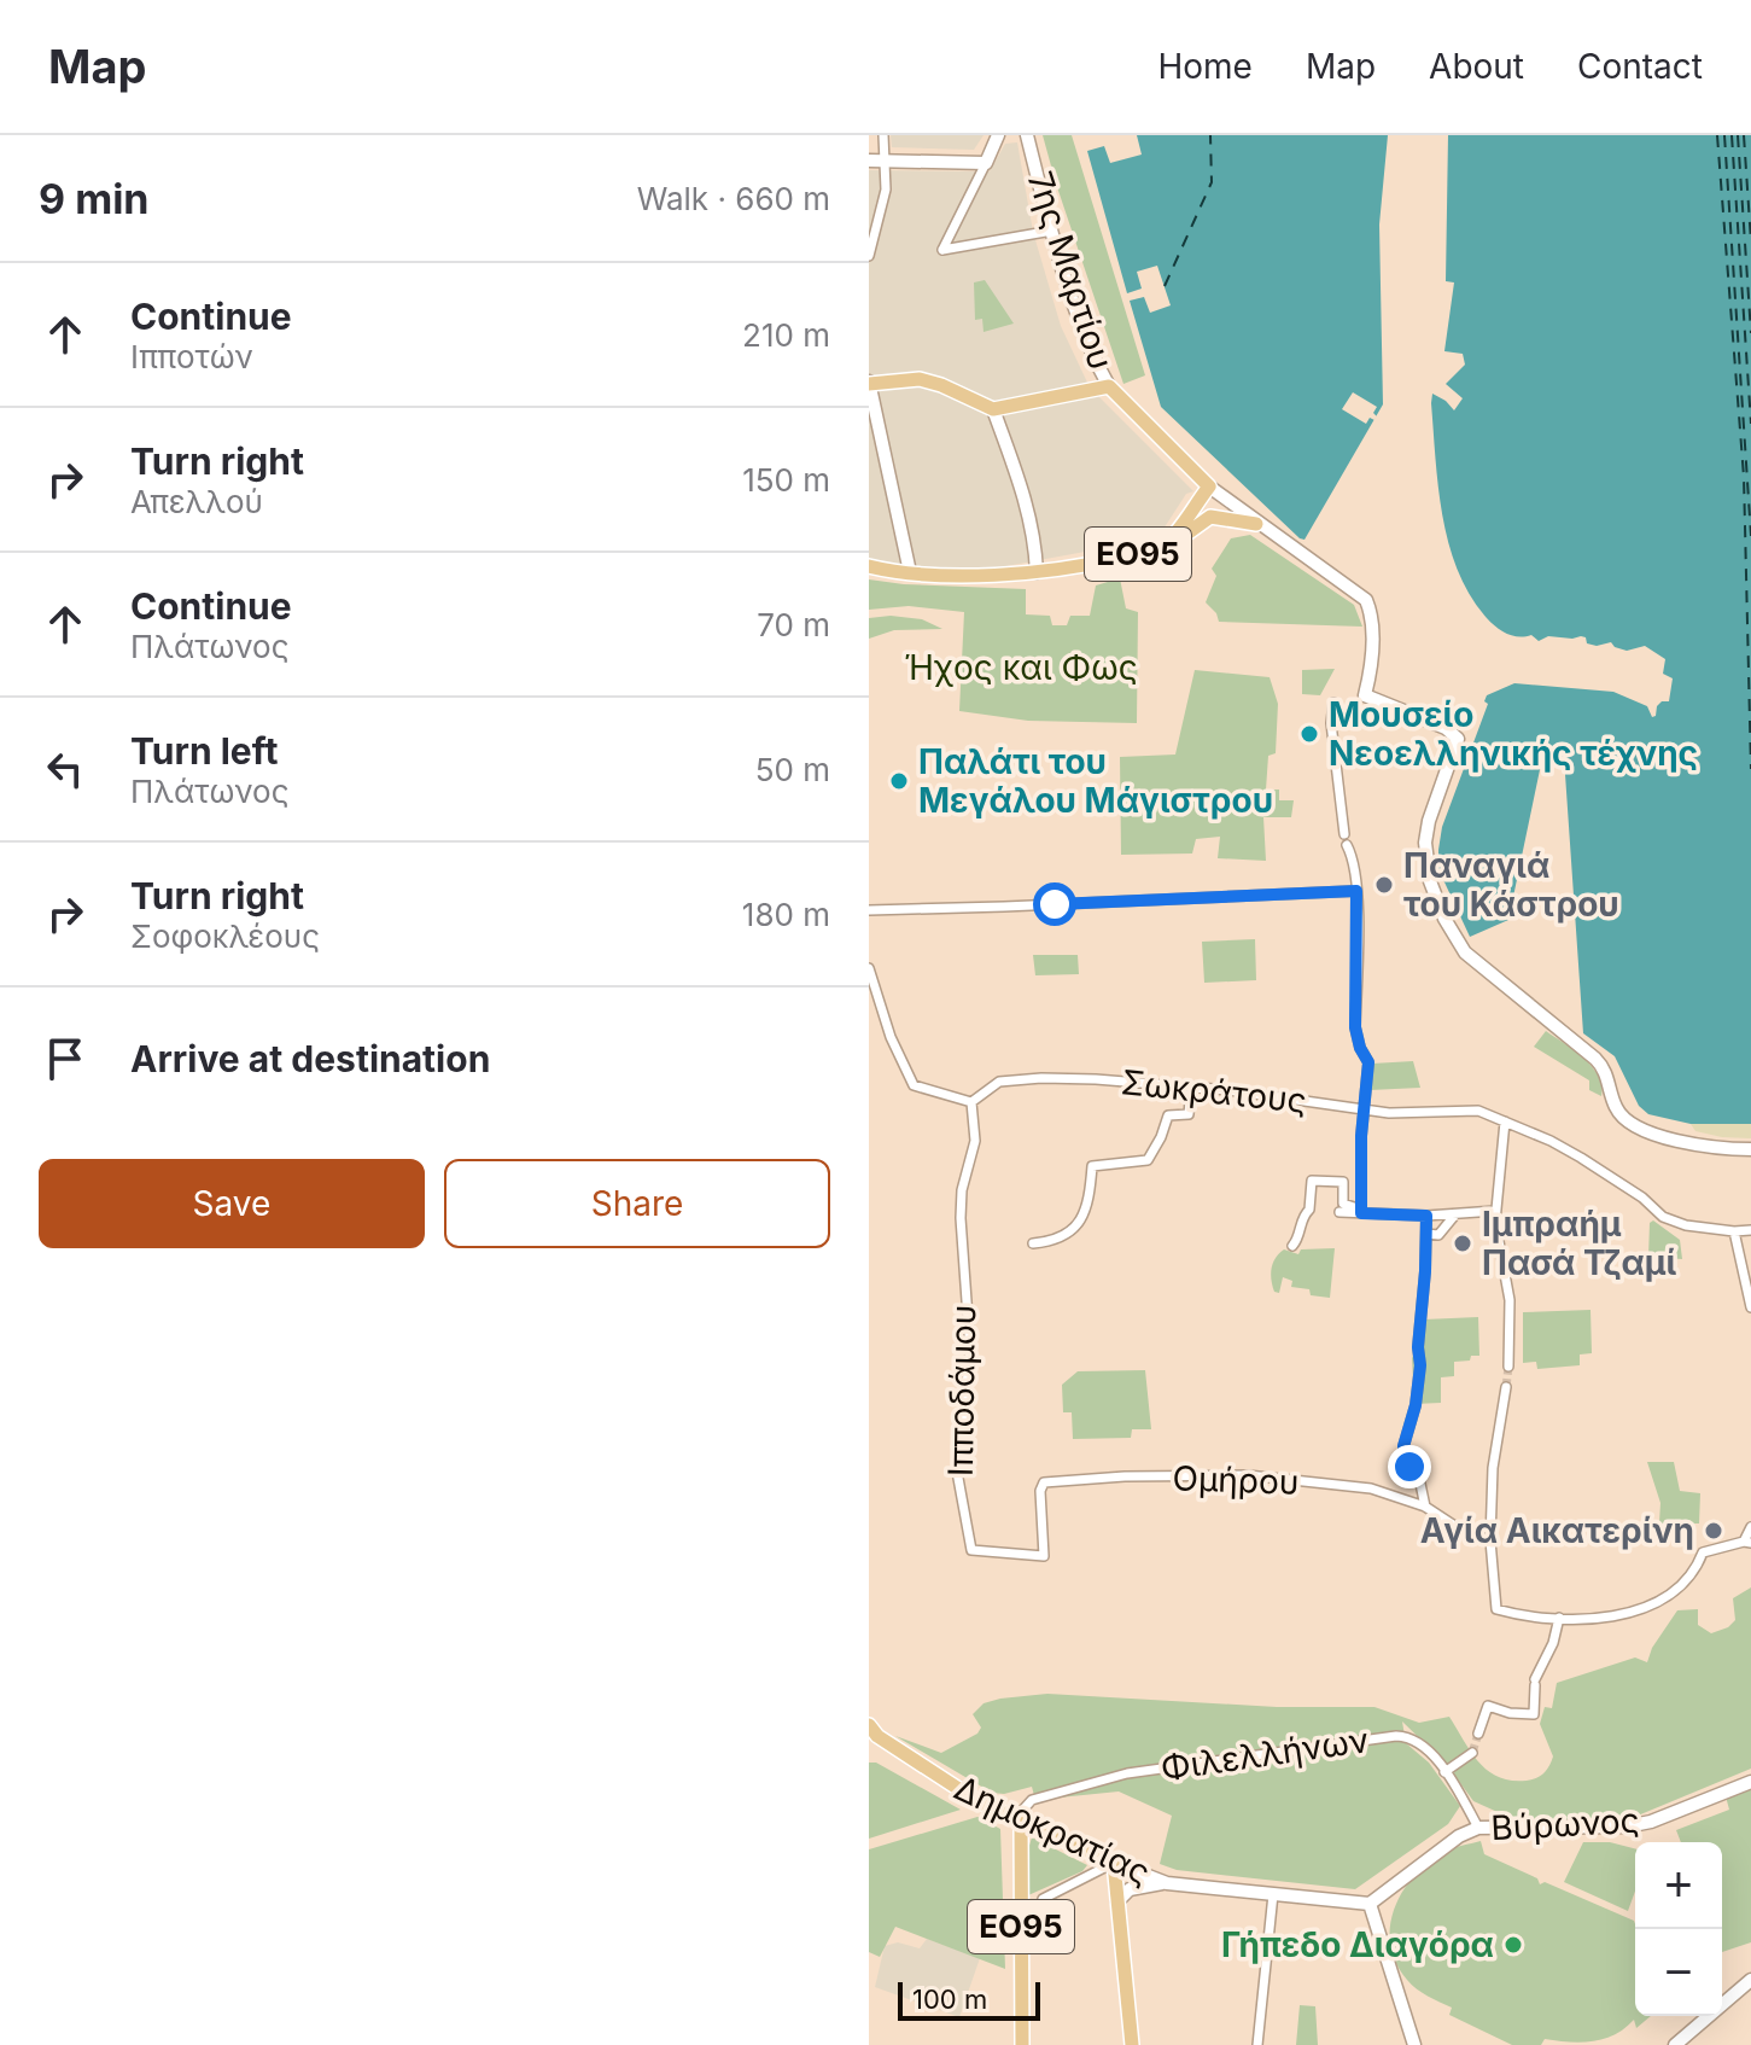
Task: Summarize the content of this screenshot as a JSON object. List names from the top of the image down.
{
  "streets": {
    "main road": ["7ης Μαρτίου", "ΕΟ95", "Δημοκρατίας"],
    "street": [
      "Σωκράτους",
      "Ιπποδάμου",
      "Ομήρου",
      "Φιλελλήνων",
      "Βύρωνος"
    ]
  },
  "crossings": [
    ["7ης Μαρτίου", "ΕΟ95"],
    ["ΕΟ95", "Φιλελλήνων"],
    ["ΕΟ95", "Δημοκρατίας"],
    ["Σωκράτους", "Ιπποδάμου"],
    ["Ιπποδάμου", "Ομήρου"],
    ["Φιλελλήνων", "Βύρωνος"],
    ["Φιλελλήνων", "Δημοκρατίας"],
    ["Βύρωνος", "Δημοκρατίας"]
  ],
  "parks": ["Ήχος και Φως"],
  "places": [
    "Μουσείο Νεοελληνικής τέχνης",
    "Παλάτι του Μεγάλου Μάγιστρου",
    "Παναγιά του Κάστρου",
    "Ιμπραήμ Πασά Τζαμί",
    "Αγία Αικατερίνη",
    "Γήπεδο Διαγόρα"
  ],
  "scale_bar": "100 m",
  "page": {
    "header": "Map",
    "nav": [
      "Home",
      "Map",
      "About",
      "Contact"
    ],
    "heading": ["9 min", "Walk · 660 m"],
    "list": [
      ["Continue", "Ιπποτών", "210 m"],
      ["Turn right", "Απελλού", "150 m"],
      ["Continue", "Πλάτωνος", "70 m"],
      ["Turn left", "Πλάτωνος", "50 m"],
      ["Turn right", "Σοφοκλέους", "180 m"],
      "Arrive at destination"
    ],
    "buttons": ["Save", "Share"],
    "map_buttons": ["+", "−"],
    "scale": "100 m"
  }
}
